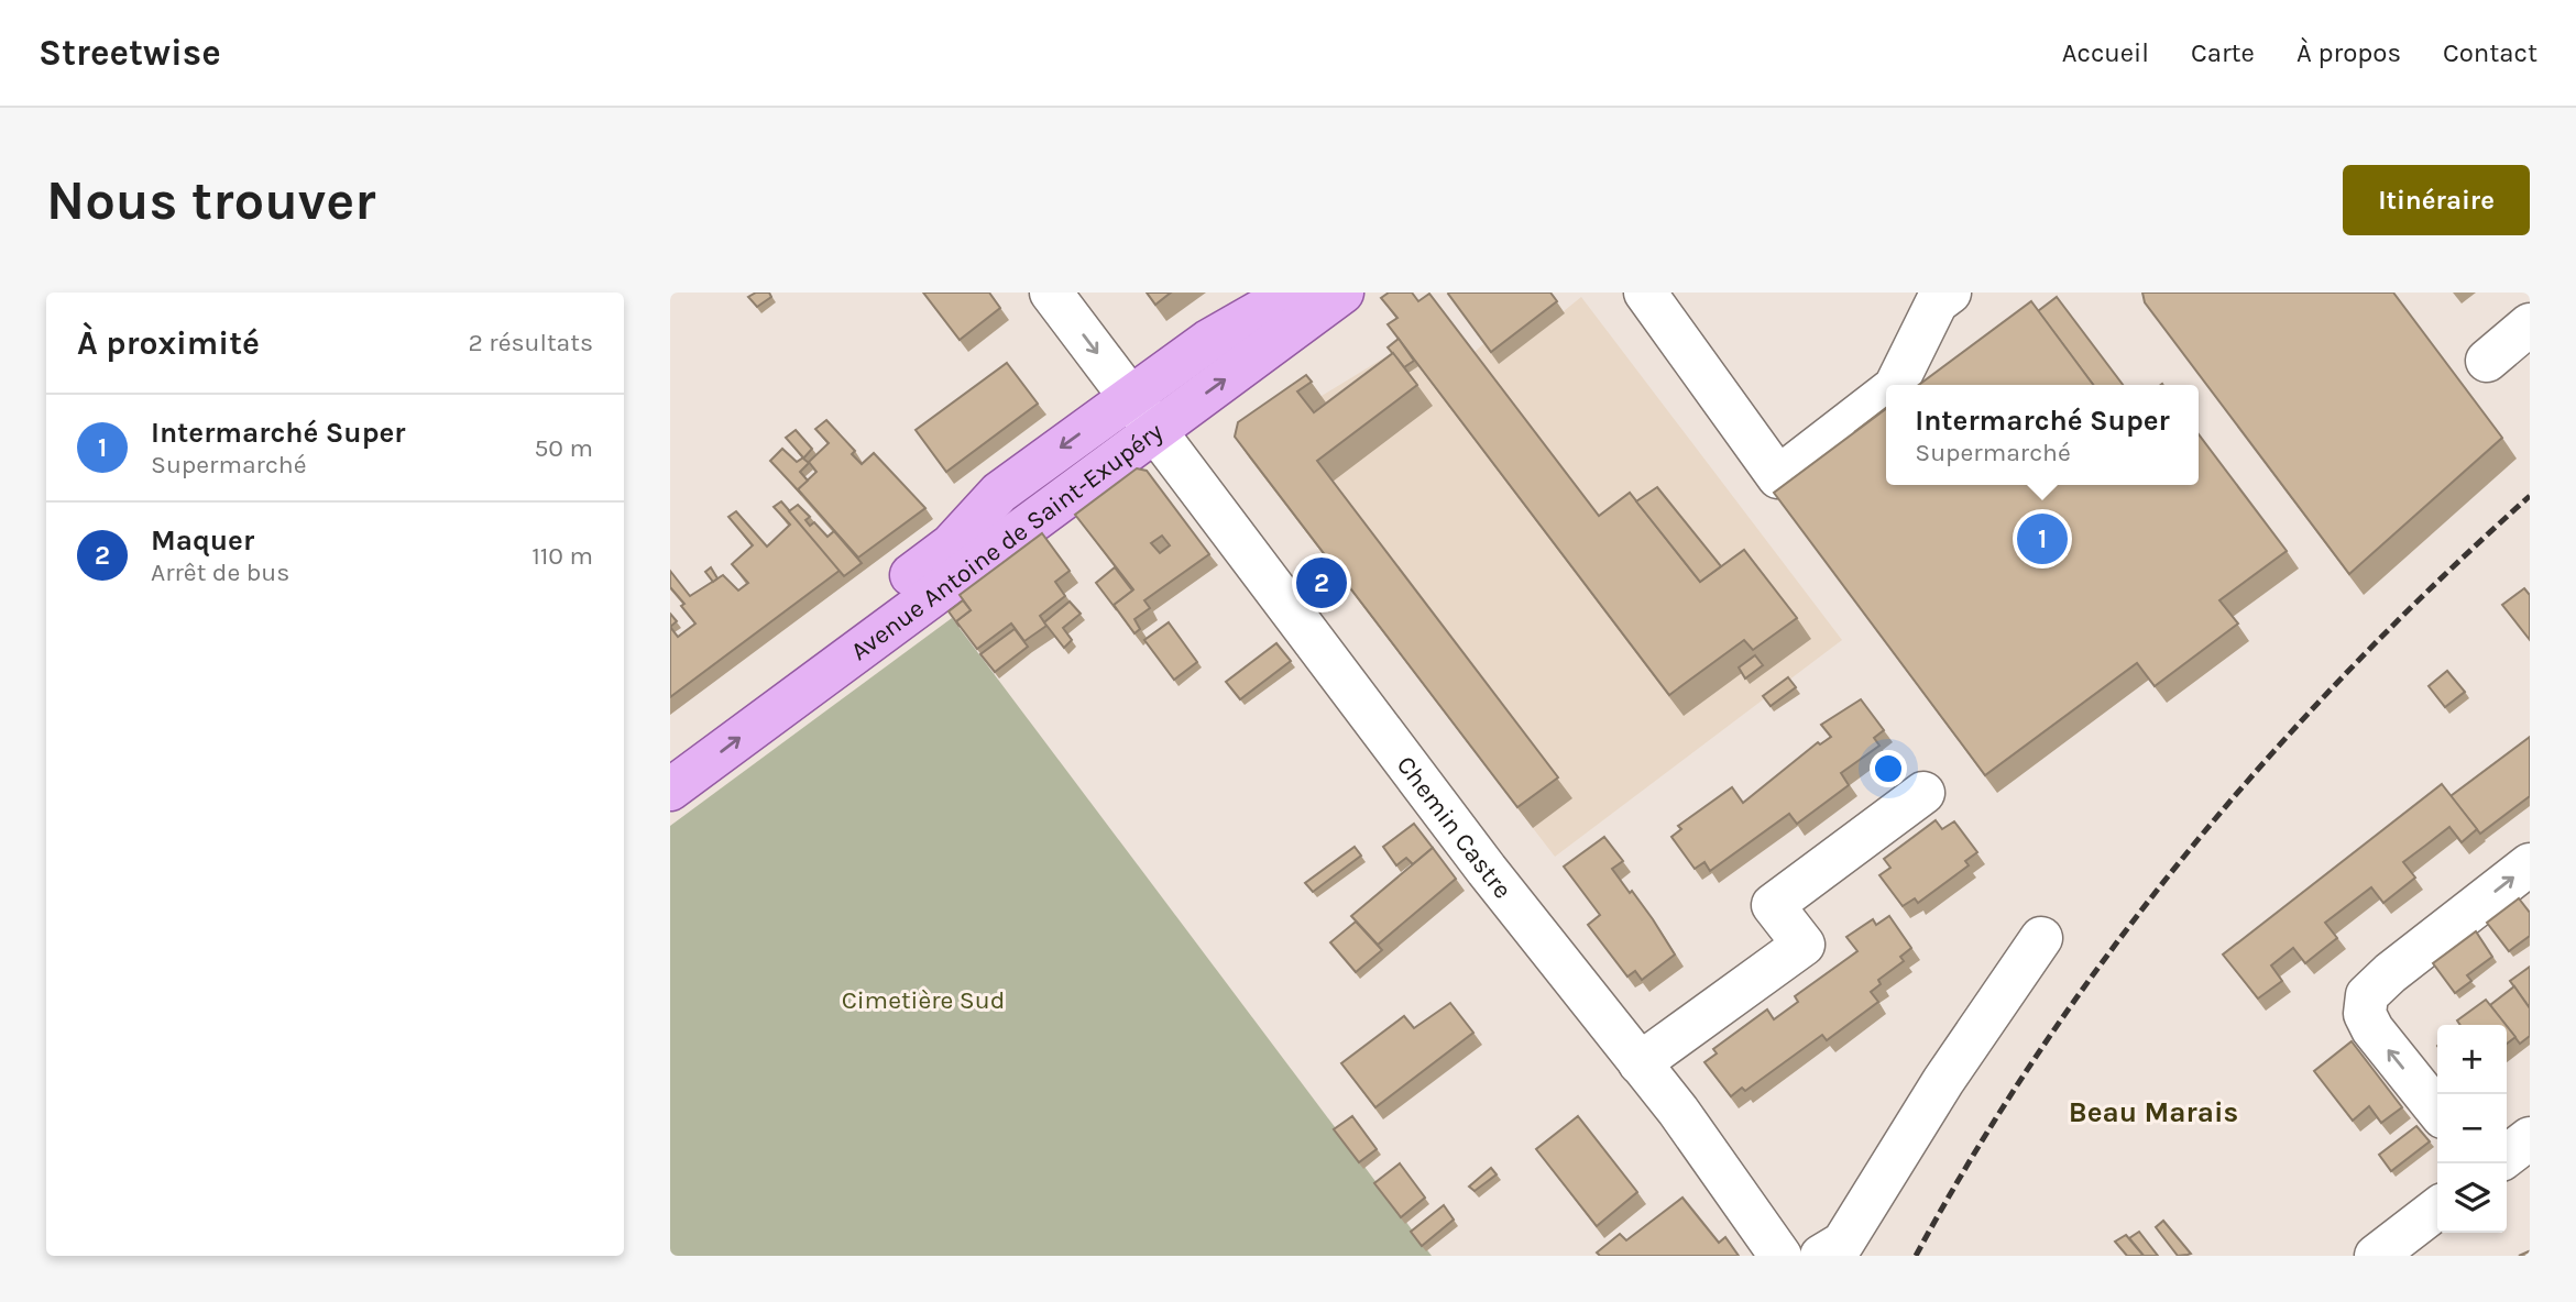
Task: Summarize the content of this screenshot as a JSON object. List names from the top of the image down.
{
  "streets": {
    "main road": ["Avenue Antoine de Saint-Exupéry"],
    "street": ["Chemin Castre"]
  },
  "crossings": [
    ["Avenue Antoine de Saint-Exupéry", "Chemin Castre"]
  ],
  "districts": ["Beau Marais"],
  "parks": ["Cimetière Sud"],
  "page": {
    "header": "Streetwise",
    "nav": [
      "Accueil",
      "Carte",
      "À propos",
      "Contact"
    ],
    "buttons": "Itinéraire",
    "title": "Nous trouver",
    "heading": ["À proximité", "2 résultats"],
    "popup": ["Intermarché Super", "Supermarché"],
    "list": [
      {
        "mark": "1",
        "name": "Intermarché Super",
        "note": "Supermarché",
        "value": "50 m"
      },
      {
        "mark": "2",
        "name": "Maquer",
        "note": "Arrêt de bus",
        "value": "110 m"
      }
    ],
    "pins": ["1", "2"],
    "map_buttons": ["+", "−"]
  }
}
